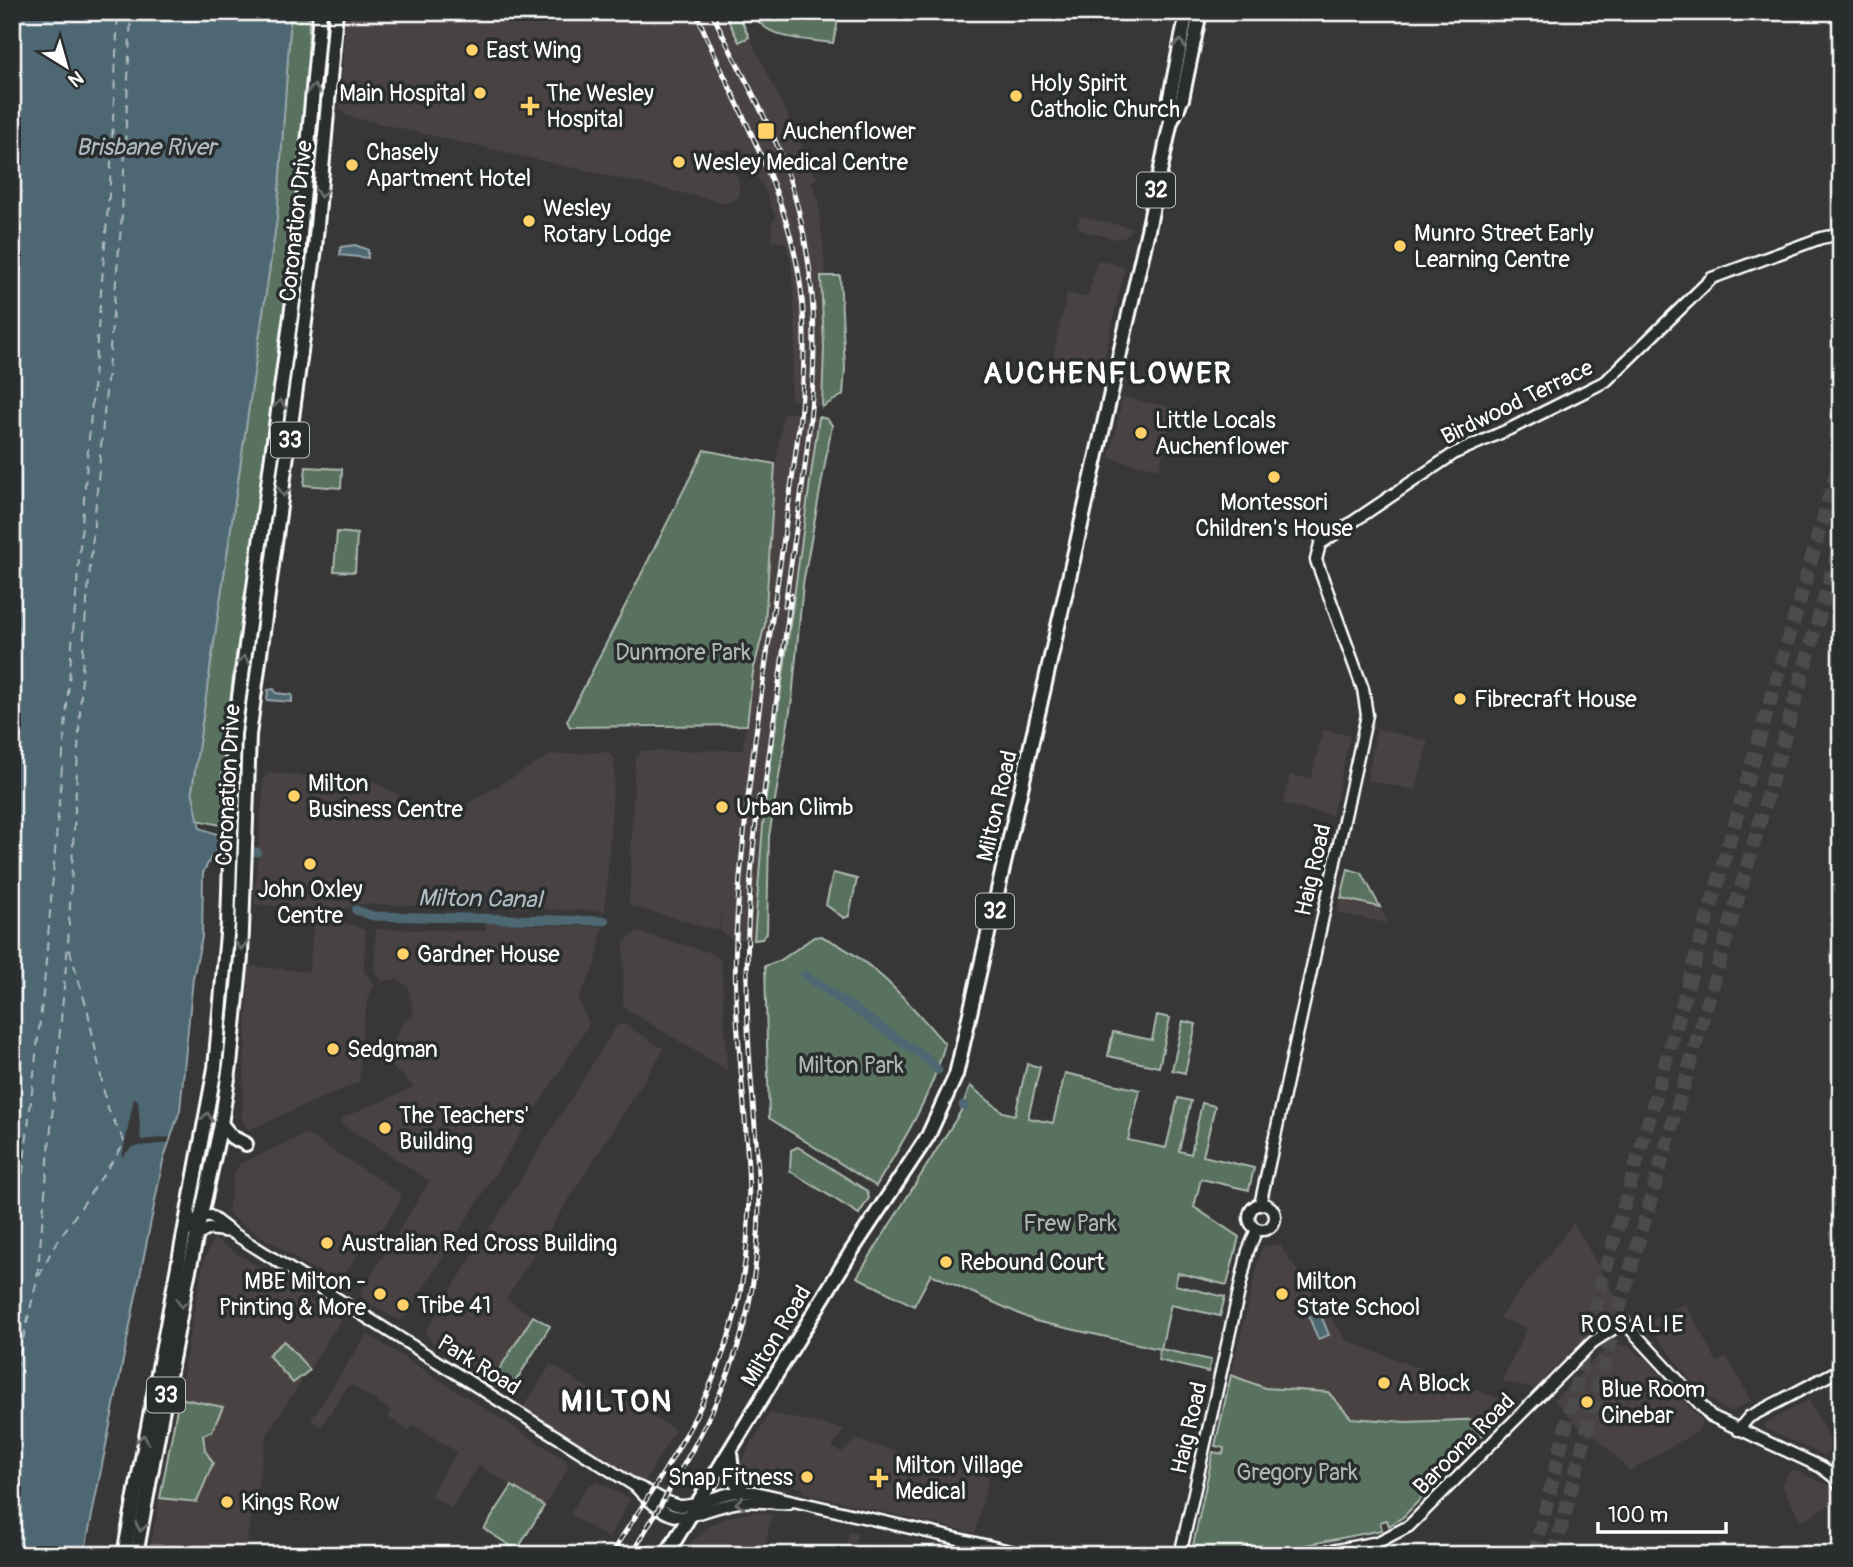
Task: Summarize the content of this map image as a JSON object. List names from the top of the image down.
{
  "streets": {
    "main road": [
      "32",
      "Coronation Drive",
      "33",
      "Milton Road"
    ],
    "street": [
      "Birdwood Terrace",
      "Haig Road",
      "Park Road",
      "Baroona Road"
    ]
  },
  "crossings": [
    ["Coronation Drive", "Park Road"],
    ["Birdwood Terrace", "Haig Road"],
    ["Milton Road", "Park Road"]
  ],
  "districts": ["AUCHENFLOWER", "ROSALIE", "MILTON"],
  "water": ["Brisbane River", "Milton Canal"],
  "parks": [
    "Dunmore Park",
    "Milton Park",
    "Frew Park",
    "Gregory Park"
  ],
  "places": {
    "other": [
      "East Wing",
      "Main Hospital",
      "Holy Spirit Catholic Church",
      "Wesley Medical Centre",
      "Chasely Apartment Hotel",
      "Wesley Rotary Lodge",
      "Munro Street Early Learning Centre",
      "Little Locals Auchenflower",
      "Montessori Children's House",
      "Fibrecraft House",
      "Milton Business Centre",
      "Urban Climb",
      "John Oxley Centre",
      "Gardner House",
      "Sedgman",
      "The Teachers' Building",
      "Australian Red Cross Building",
      "Rebound Court",
      "MBE Milton - Printing & More",
      "Milton State School",
      "Tribe 41",
      "A Block",
      "Blue Room Cinebar",
      "Snap Fitness",
      "Kings Row"
    ],
    "health": ["The Wesley Hospital", "Milton Village Medical"],
    "transit": ["Auchenflower"]
  },
  "scale_bar": "100 m",
  "north": "bottom right"
}
